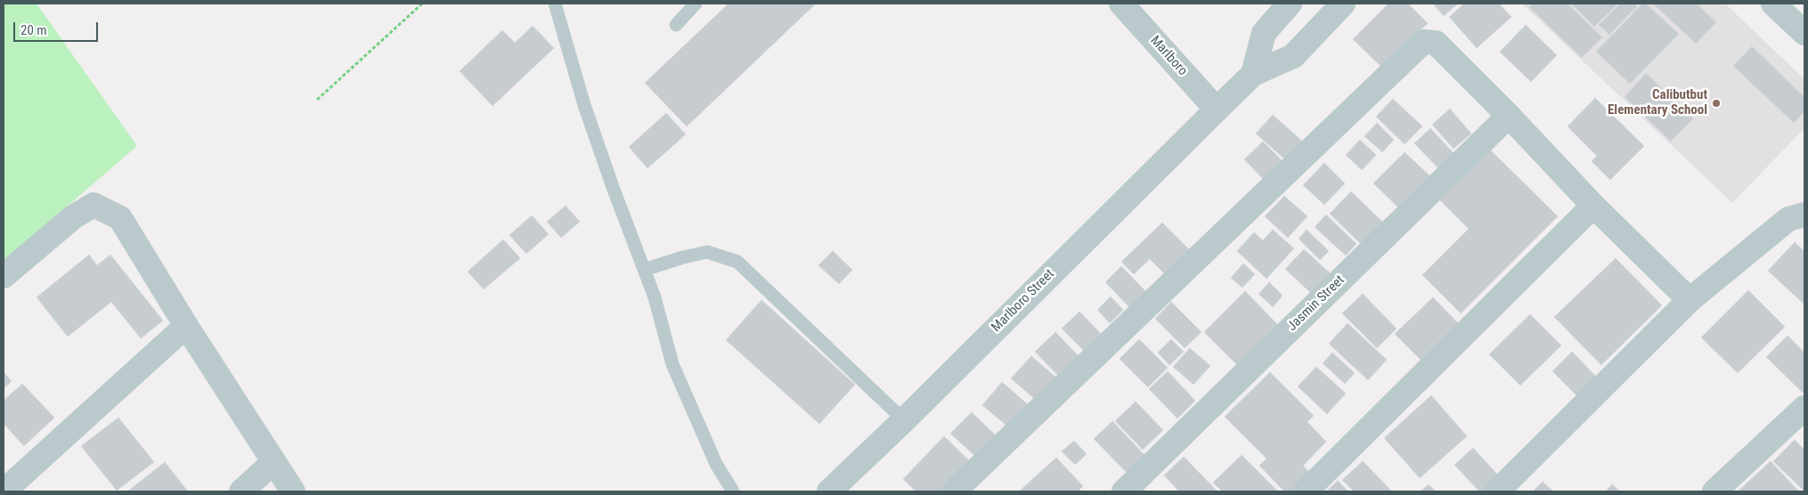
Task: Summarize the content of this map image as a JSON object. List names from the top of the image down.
{
  "streets": {
    "street": ["Marlboro", "Marlboro Street", "Jasmin Street"]
  },
  "crossings": [
    ["Marlboro", "Marlboro Street"]
  ],
  "places": ["Calibutbut Elementary School"],
  "scale_bar": "20 m"
}
